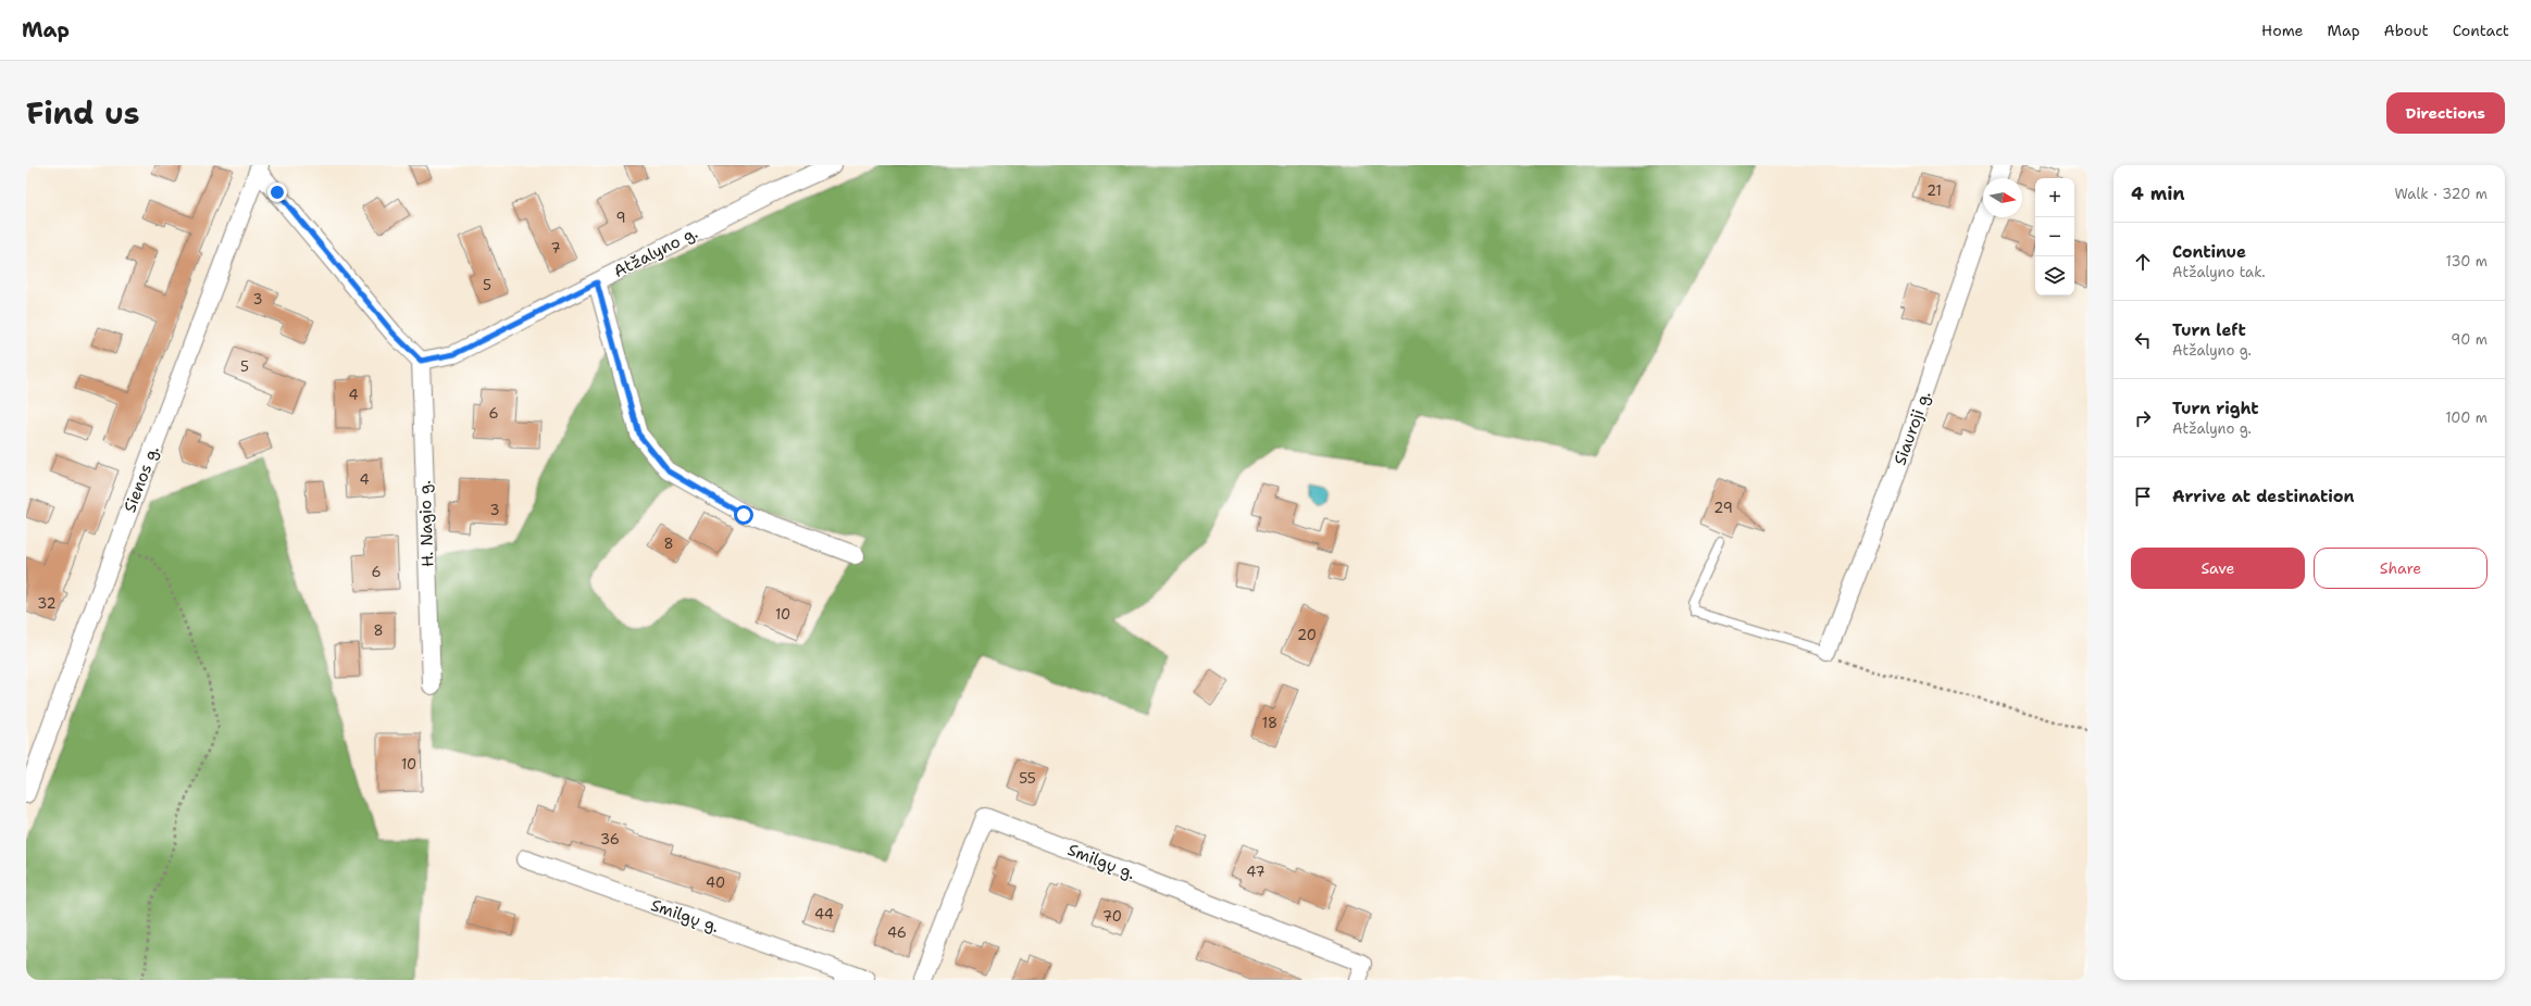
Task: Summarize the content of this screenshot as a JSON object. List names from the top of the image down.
{
  "streets": {
    "street": [
      "Atžalyno g.",
      "Siauroji g.",
      "Sienos g.",
      "H. Nagio g.",
      "Smilgų g."
    ]
  },
  "crossings": [
    ["Atžalyno g.", "H. Nagio g."]
  ],
  "house_numbers": [
    "21",
    "9",
    "7",
    "5",
    "3",
    "5",
    "4",
    "6",
    "4",
    "29",
    "3",
    "8",
    "6",
    "32",
    "10",
    "8",
    "20",
    "18",
    "10",
    "55",
    "36",
    "47",
    "40",
    "44",
    "70",
    "46"
  ],
  "north": "right",
  "page": {
    "header": "Map",
    "nav": [
      "Home",
      "Map",
      "About",
      "Contact"
    ],
    "title": "Find us",
    "buttons": [
      "Directions",
      ["Save", "Share"]
    ],
    "heading": ["4 min", "Walk · 320 m"],
    "map_buttons": ["+", "−"],
    "list": [
      ["Continue", "Atžalyno tak.", "130 m"],
      ["Turn left", "Atžalyno g.", "90 m"],
      ["Turn right", "Atžalyno g.", "100 m"],
      "Arrive at destination"
    ]
  }
}
